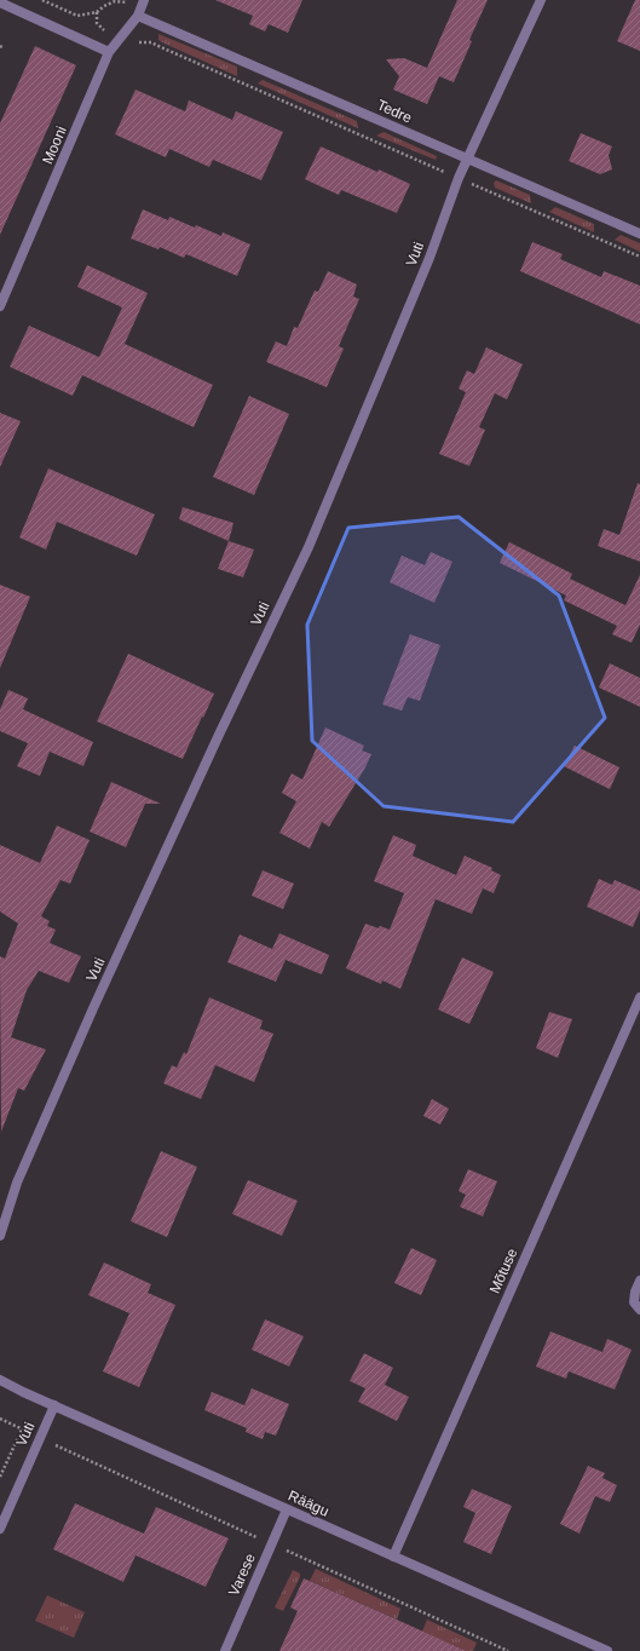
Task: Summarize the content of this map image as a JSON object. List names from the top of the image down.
{
  "streets": {
    "street": [
      "Tedre",
      "Mooni",
      "Vuti",
      "Mõtuse",
      "Räägu",
      "Varese"
    ]
  },
  "crossings": [
    ["Tedre", "Mooni"],
    ["Tedre", "Vuti"],
    ["Vuti", "Räägu"],
    ["Mõtuse", "Räägu"],
    ["Räägu", "Varese"]
  ]
}
